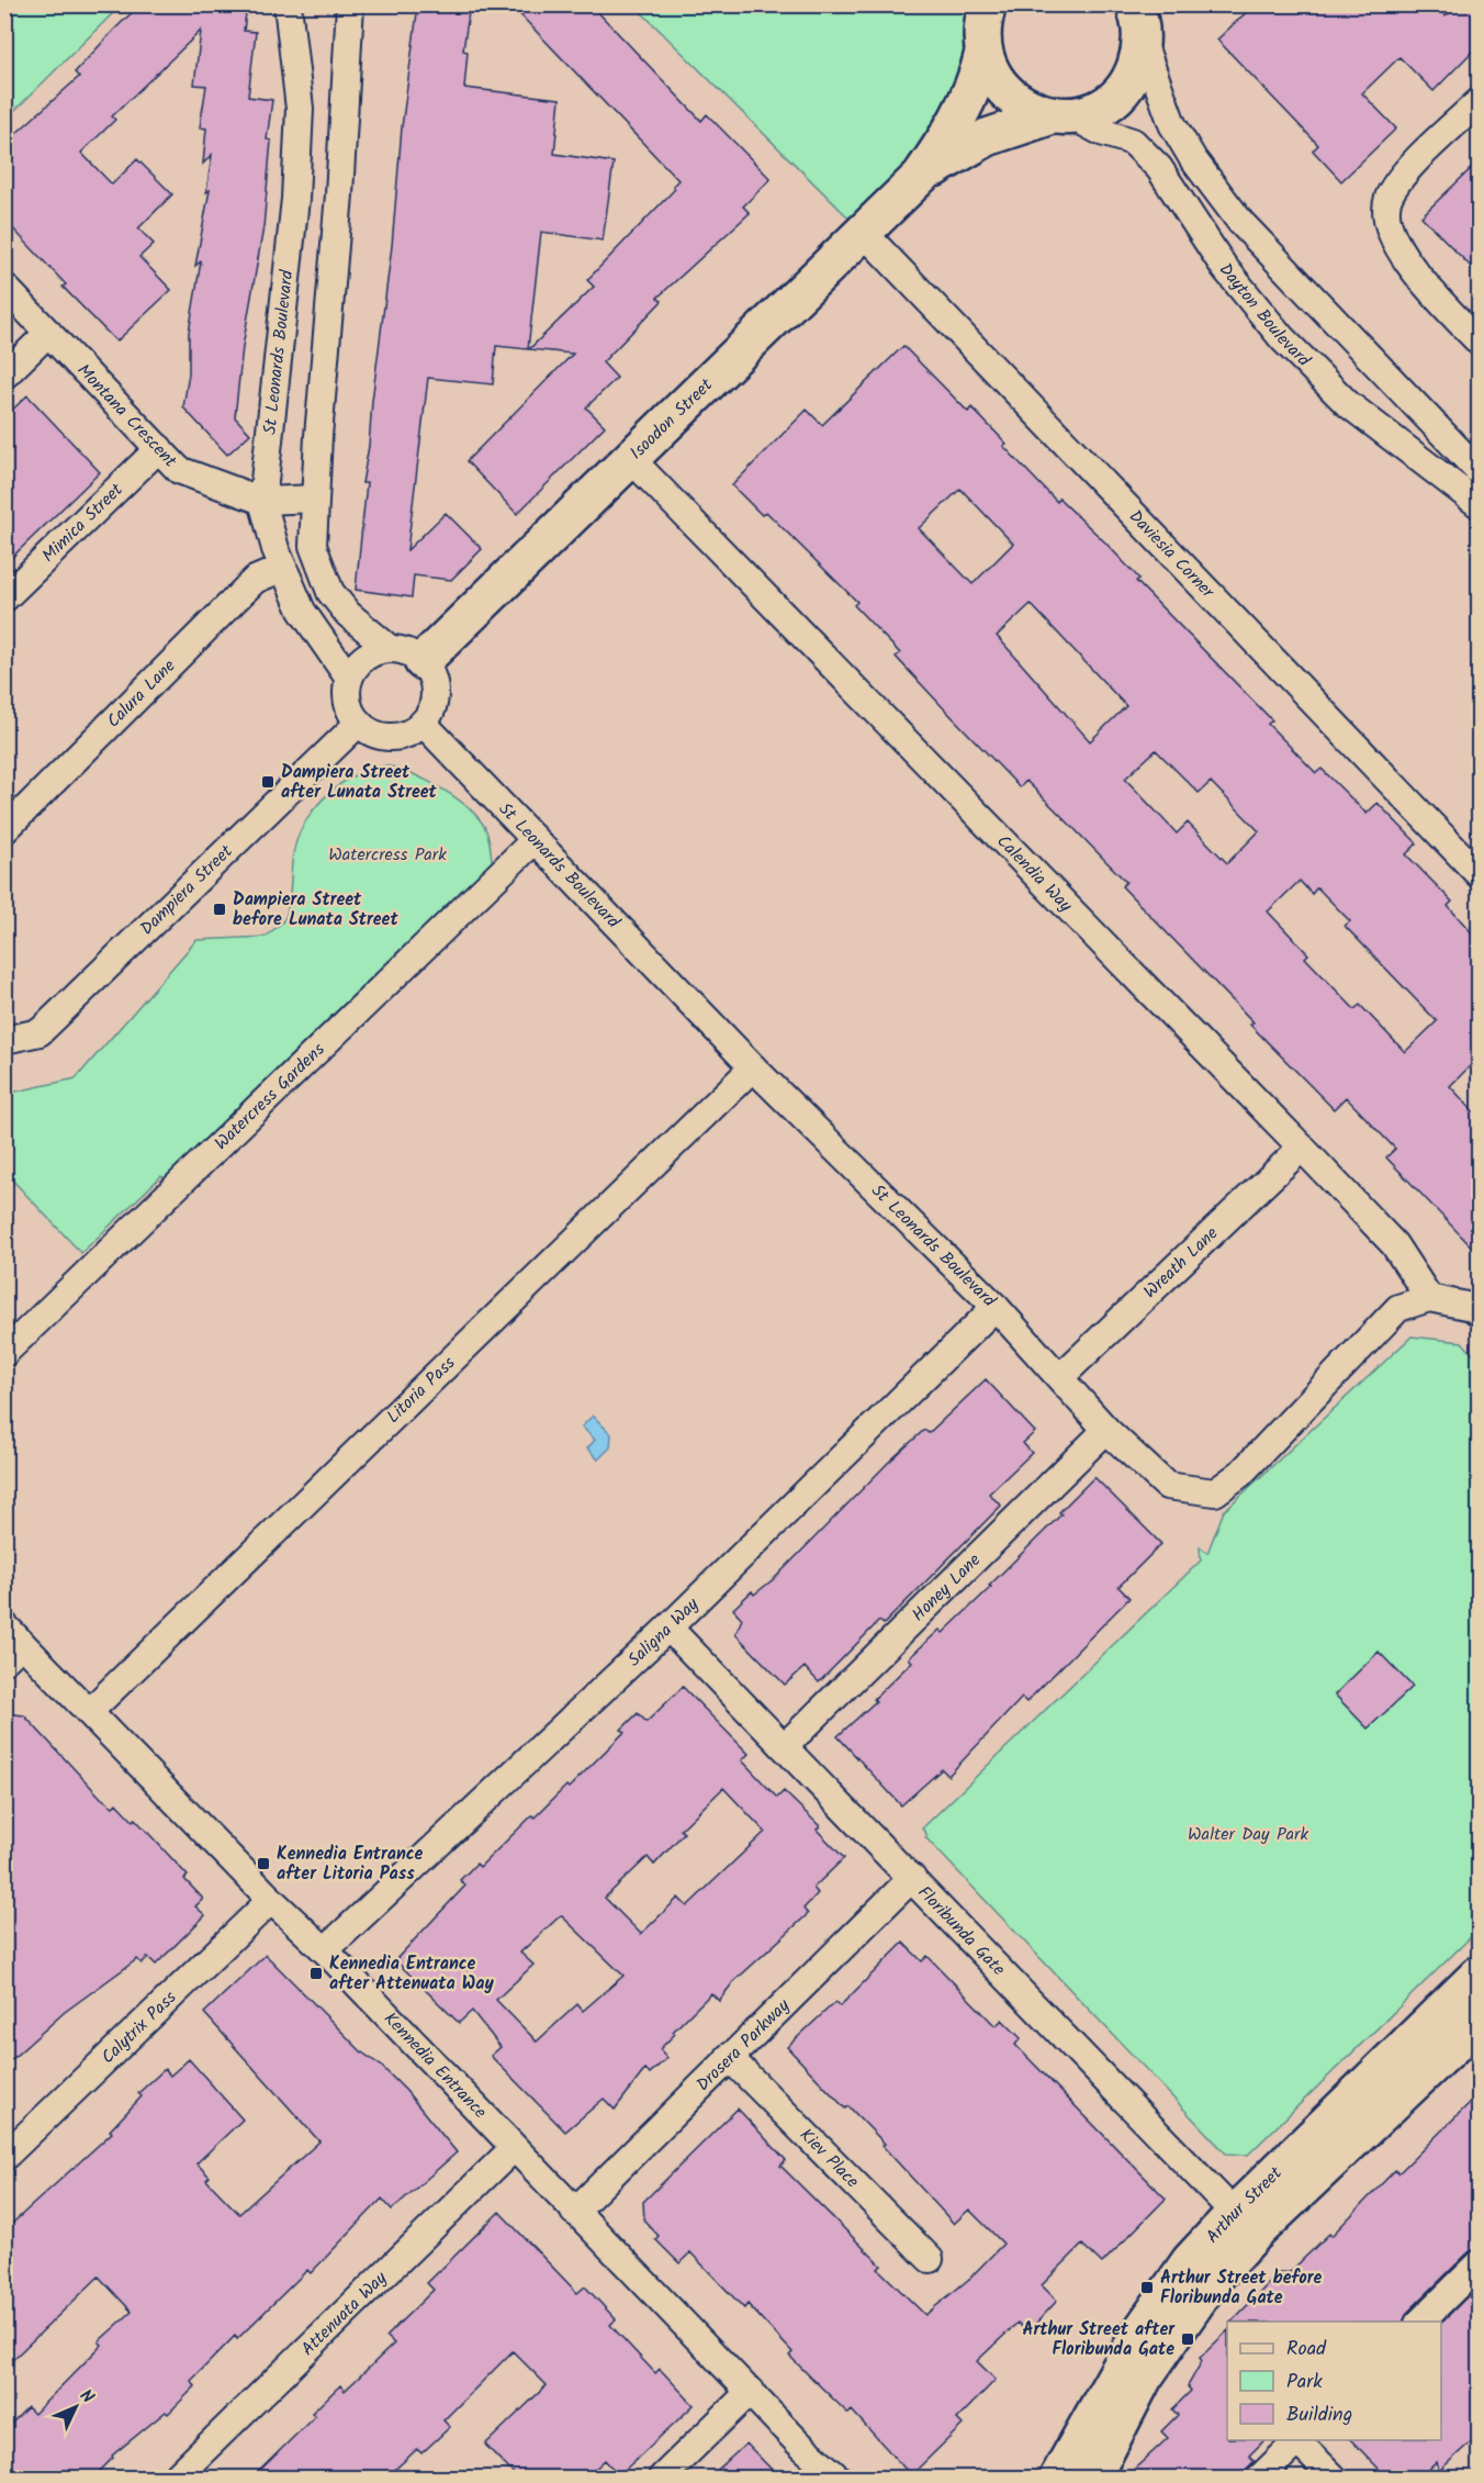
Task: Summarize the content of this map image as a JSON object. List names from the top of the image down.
{
  "streets": {
    "street": [
      "Dayton Boulevard",
      "St Leonards Boulevard",
      "Montana Crescent",
      "Isoodon Street",
      "Mimica Street",
      "Daviesia Corner",
      "Calura Lane",
      "Calendia Way",
      "Dampiera Street",
      "Watercress Gardens",
      "Wreath Lane",
      "Litoria Pass",
      "Honey Lane",
      "Saligna Way",
      "Floribunda Gate",
      "Calytrix Pass",
      "Drosera Parkway",
      "Kennedia Entrance",
      "Kiev Place",
      "Arthur Street",
      "Attenuata Way"
    ]
  },
  "crossings": [
    ["Dayton Boulevard", "Isoodon Street"],
    ["St Leonards Boulevard", "Montana Crescent"],
    ["St Leonards Boulevard", "Isoodon Street"],
    ["St Leonards Boulevard", "Calura Lane"],
    ["St Leonards Boulevard", "Calendia Way"],
    ["St Leonards Boulevard", "Dampiera Street"],
    ["St Leonards Boulevard", "Watercress Gardens"],
    ["St Leonards Boulevard", "Wreath Lane"],
    ["St Leonards Boulevard", "Litoria Pass"],
    ["St Leonards Boulevard", "Honey Lane"],
    ["St Leonards Boulevard", "Saligna Way"],
    ["Montana Crescent", "Mimica Street"],
    ["Isoodon Street", "Daviesia Corner"],
    ["Isoodon Street", "Calendia Way"],
    ["Isoodon Street", "Dampiera Street"],
    ["Calendia Way", "Wreath Lane"],
    ["Litoria Pass", "Kennedia Entrance"],
    ["Honey Lane", "Floribunda Gate"],
    ["Saligna Way", "Floribunda Gate"],
    ["Saligna Way", "Kennedia Entrance"],
    ["Floribunda Gate", "Drosera Parkway"],
    ["Floribunda Gate", "Arthur Street"],
    ["Calytrix Pass", "Kennedia Entrance"],
    ["Drosera Parkway", "Kennedia Entrance"],
    ["Drosera Parkway", "Kiev Place"],
    ["Kennedia Entrance", "Attenuata Way"]
  ],
  "parks": ["Watercress Park", "Walter Day Park"],
  "places": {
    "transit": [
      "Dampiera Street after Lunata Street",
      "Dampiera Street before Lunata Street",
      "Kennedia Entrance after Litoria Pass",
      "Kennedia Entrance after Attenuata Way",
      "Arthur Street before Floribunda Gate",
      "Arthur Street after Floribunda Gate"
    ]
  },
  "legend": ["Road", "Park", "Building"],
  "north": "top right"
}
